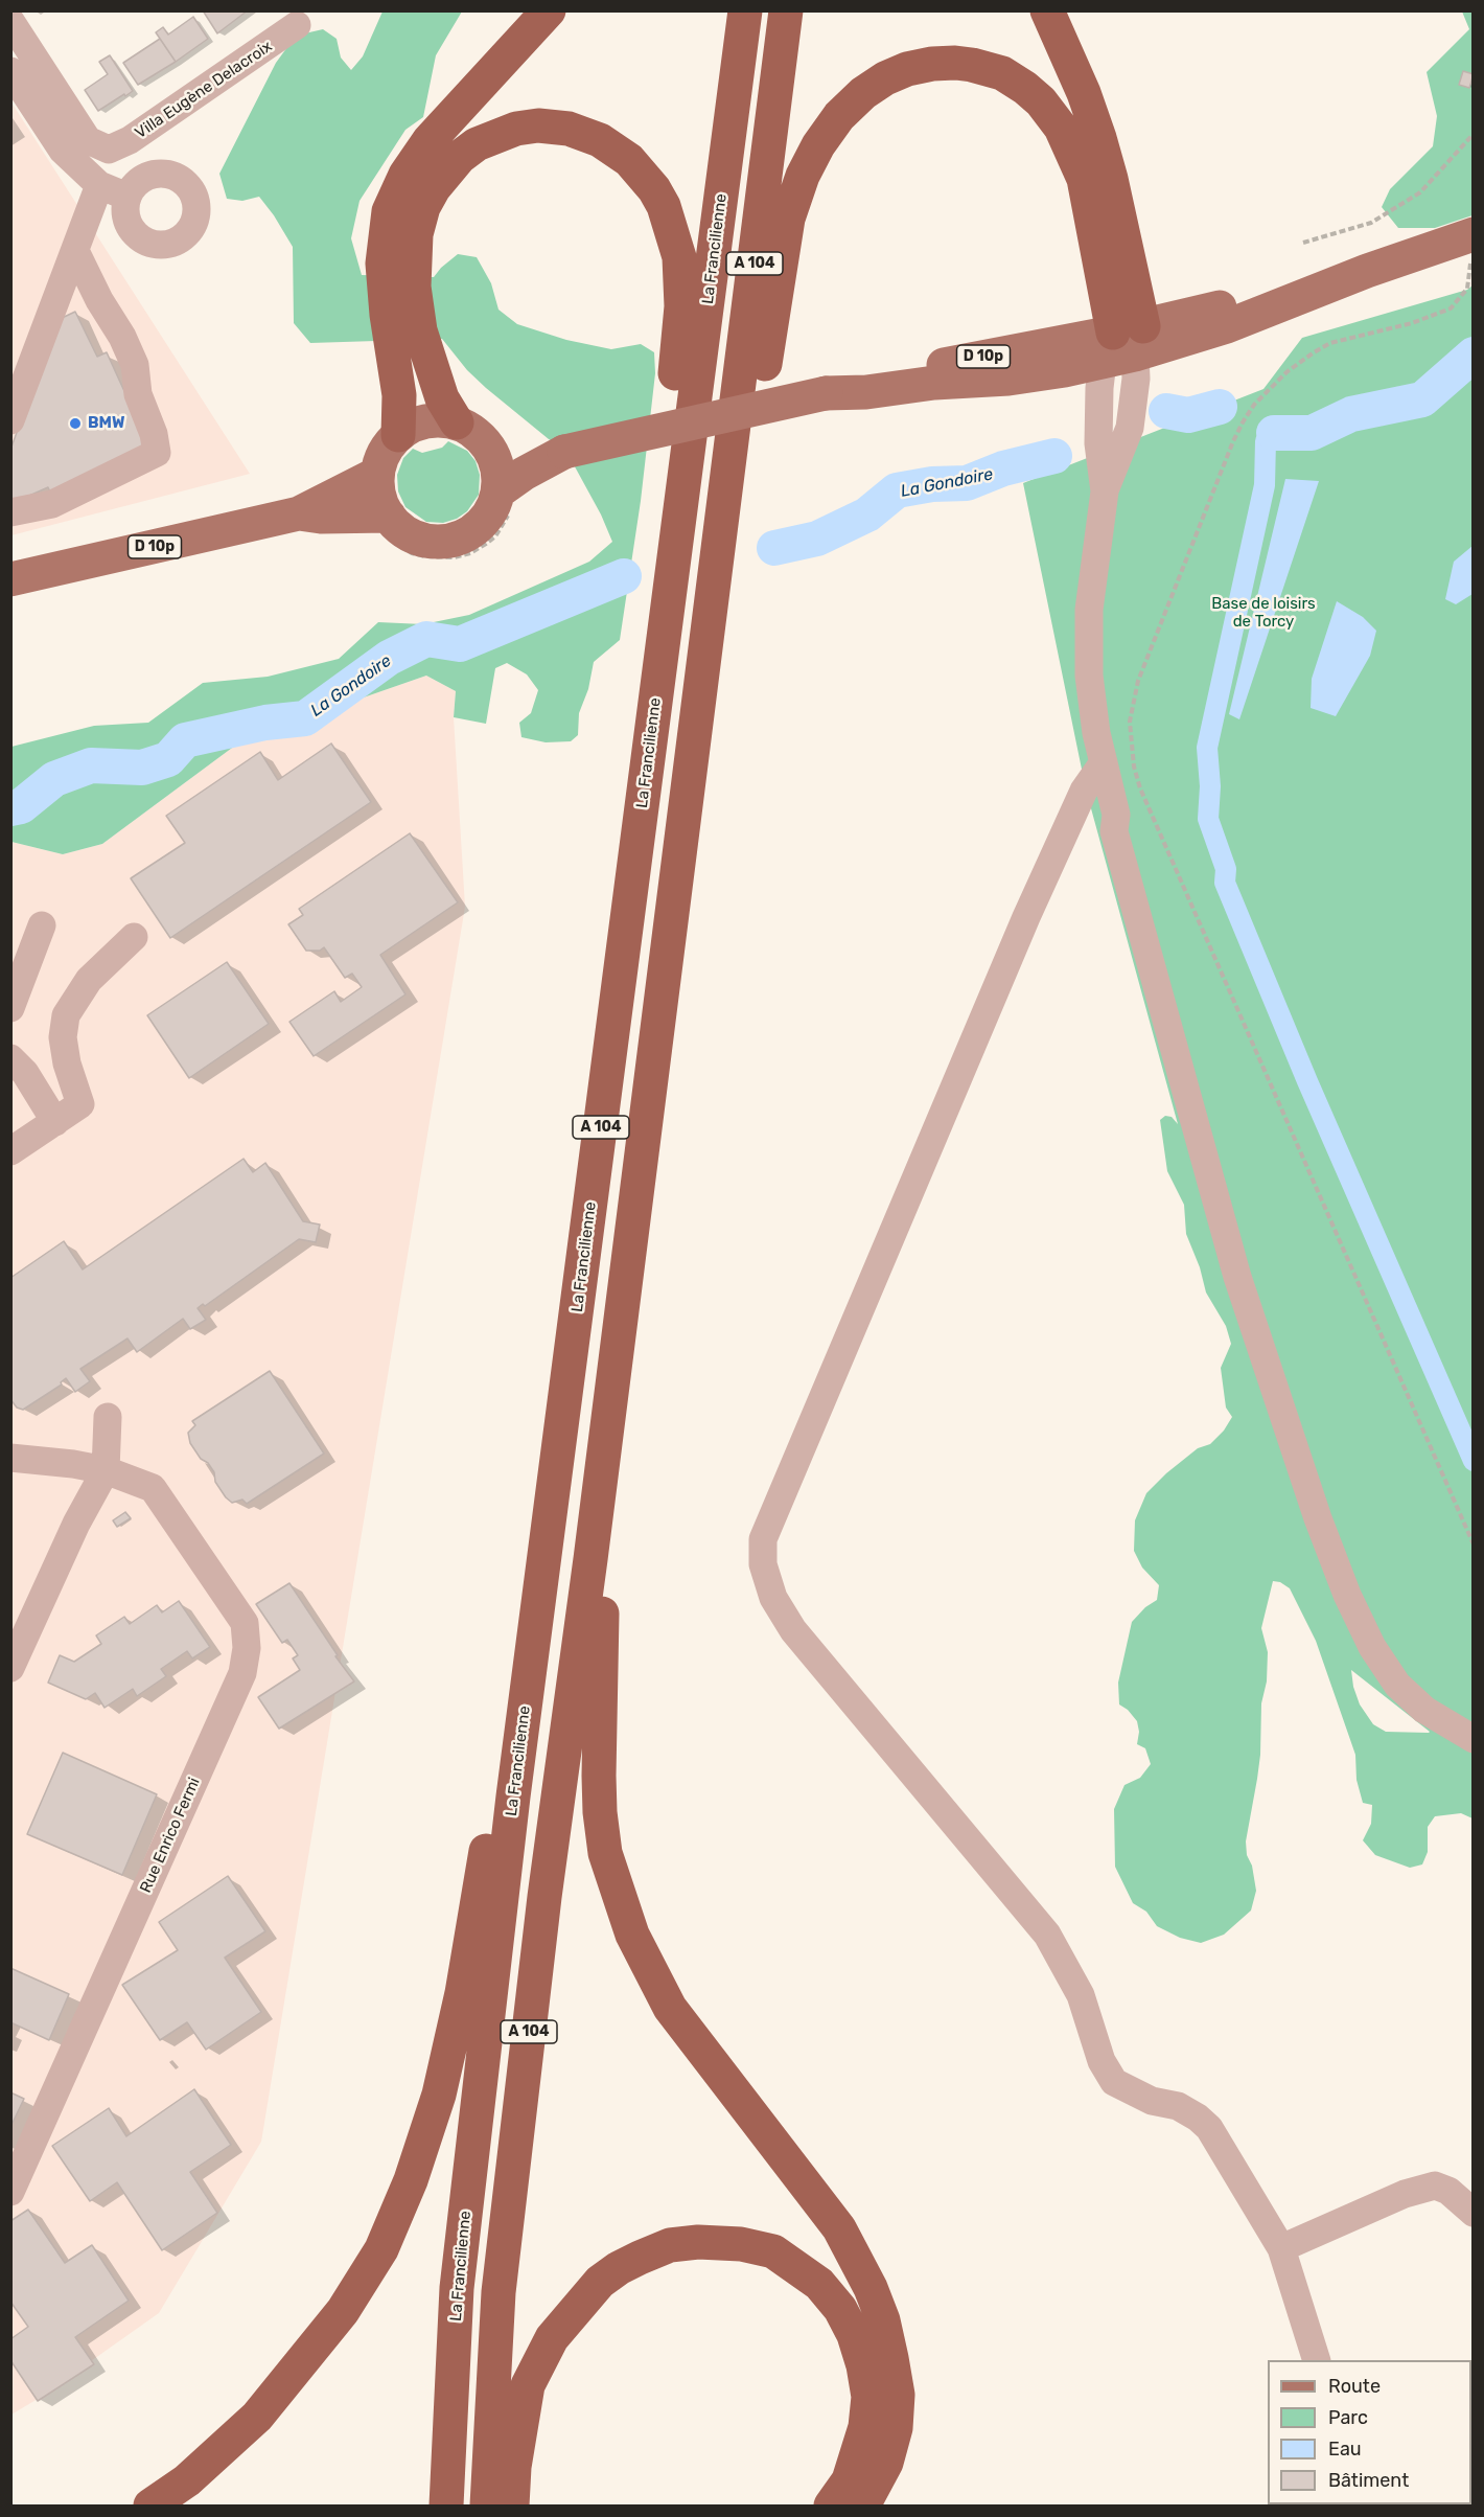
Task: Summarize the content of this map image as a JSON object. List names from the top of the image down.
{
  "streets": {
    "highway": ["La Francilienne", "A 104"],
    "main road": ["D 10p"],
    "street": ["Villa Eugène Delacroix", "Rue Enrico Fermi"]
  },
  "water": ["La Gondoire"],
  "parks": ["Base de loisirs de Torcy"],
  "places": ["BMW"],
  "legend": [
    "Route",
    "Parc",
    "Eau",
    "Bâtiment"
  ]
}
